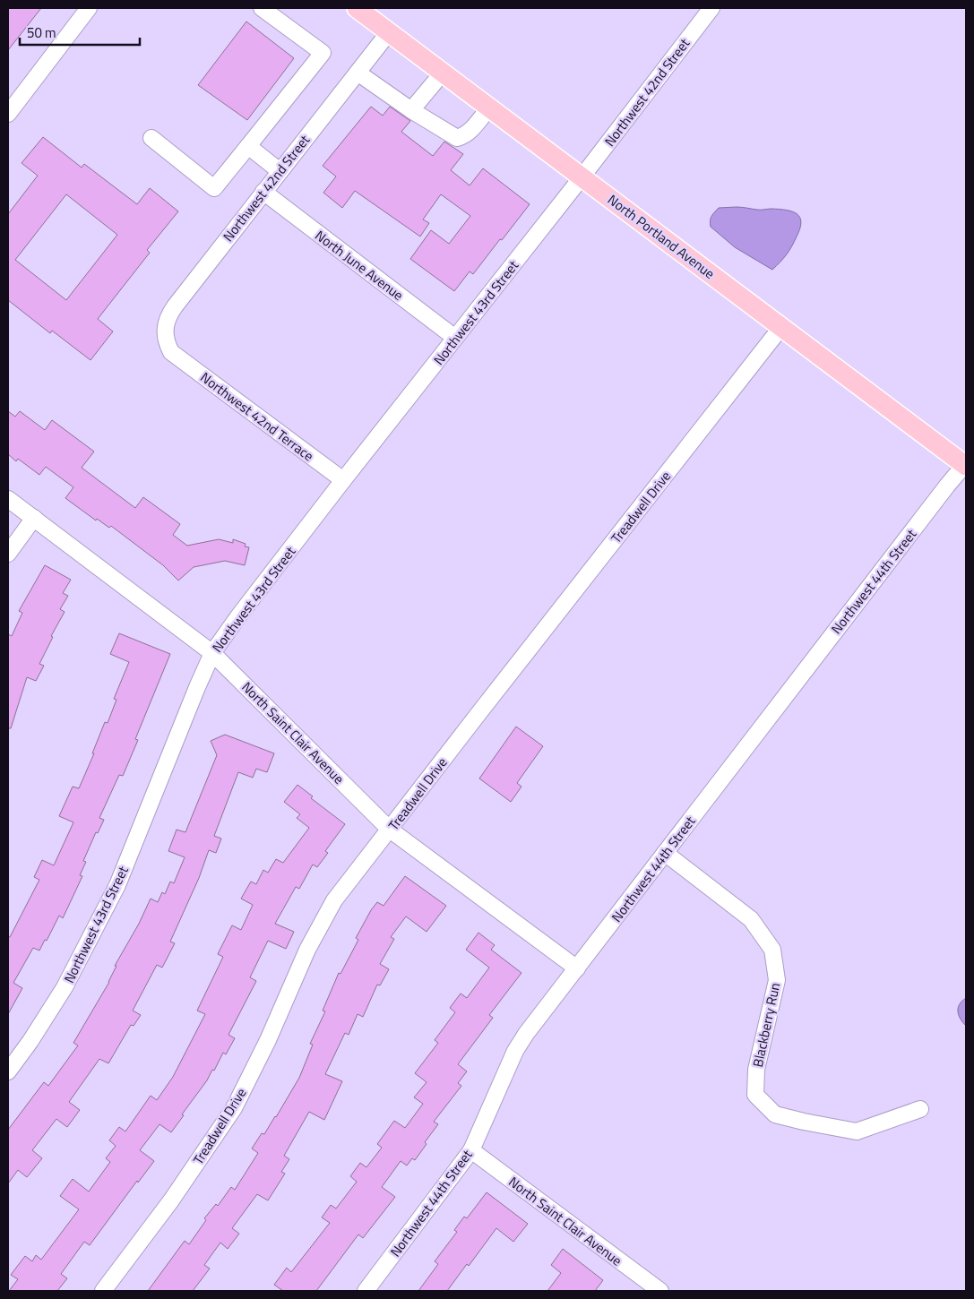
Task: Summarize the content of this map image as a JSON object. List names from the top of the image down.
{
  "streets": {
    "main road": ["North Portland Avenue"],
    "street": [
      "Northwest 42nd Street",
      "North June Avenue",
      "Northwest 43rd Street",
      "Northwest 42nd Terrace",
      "Treadwell Drive",
      "Northwest 44th Street",
      "North Saint Clair Avenue",
      "Blackberry Run"
    ]
  },
  "crossings": [
    ["Northwest 42nd Street", "North Portland Avenue"],
    ["Northwest 42nd Street", "North June Avenue"],
    ["Northwest 42nd Street", "Northwest 43rd Street"],
    ["Northwest 42nd Street", "Northwest 42nd Terrace"],
    ["North Portland Avenue", "Northwest 43rd Street"],
    ["North Portland Avenue", "Treadwell Drive"],
    ["North Portland Avenue", "Northwest 44th Street"],
    ["North June Avenue", "Northwest 43rd Street"],
    ["Northwest 43rd Street", "Northwest 42nd Terrace"],
    ["Northwest 43rd Street", "North Saint Clair Avenue"],
    ["Treadwell Drive", "North Saint Clair Avenue"],
    ["Northwest 44th Street", "North Saint Clair Avenue"],
    ["Northwest 44th Street", "Blackberry Run"]
  ],
  "scale_bar": "50 m"
}
